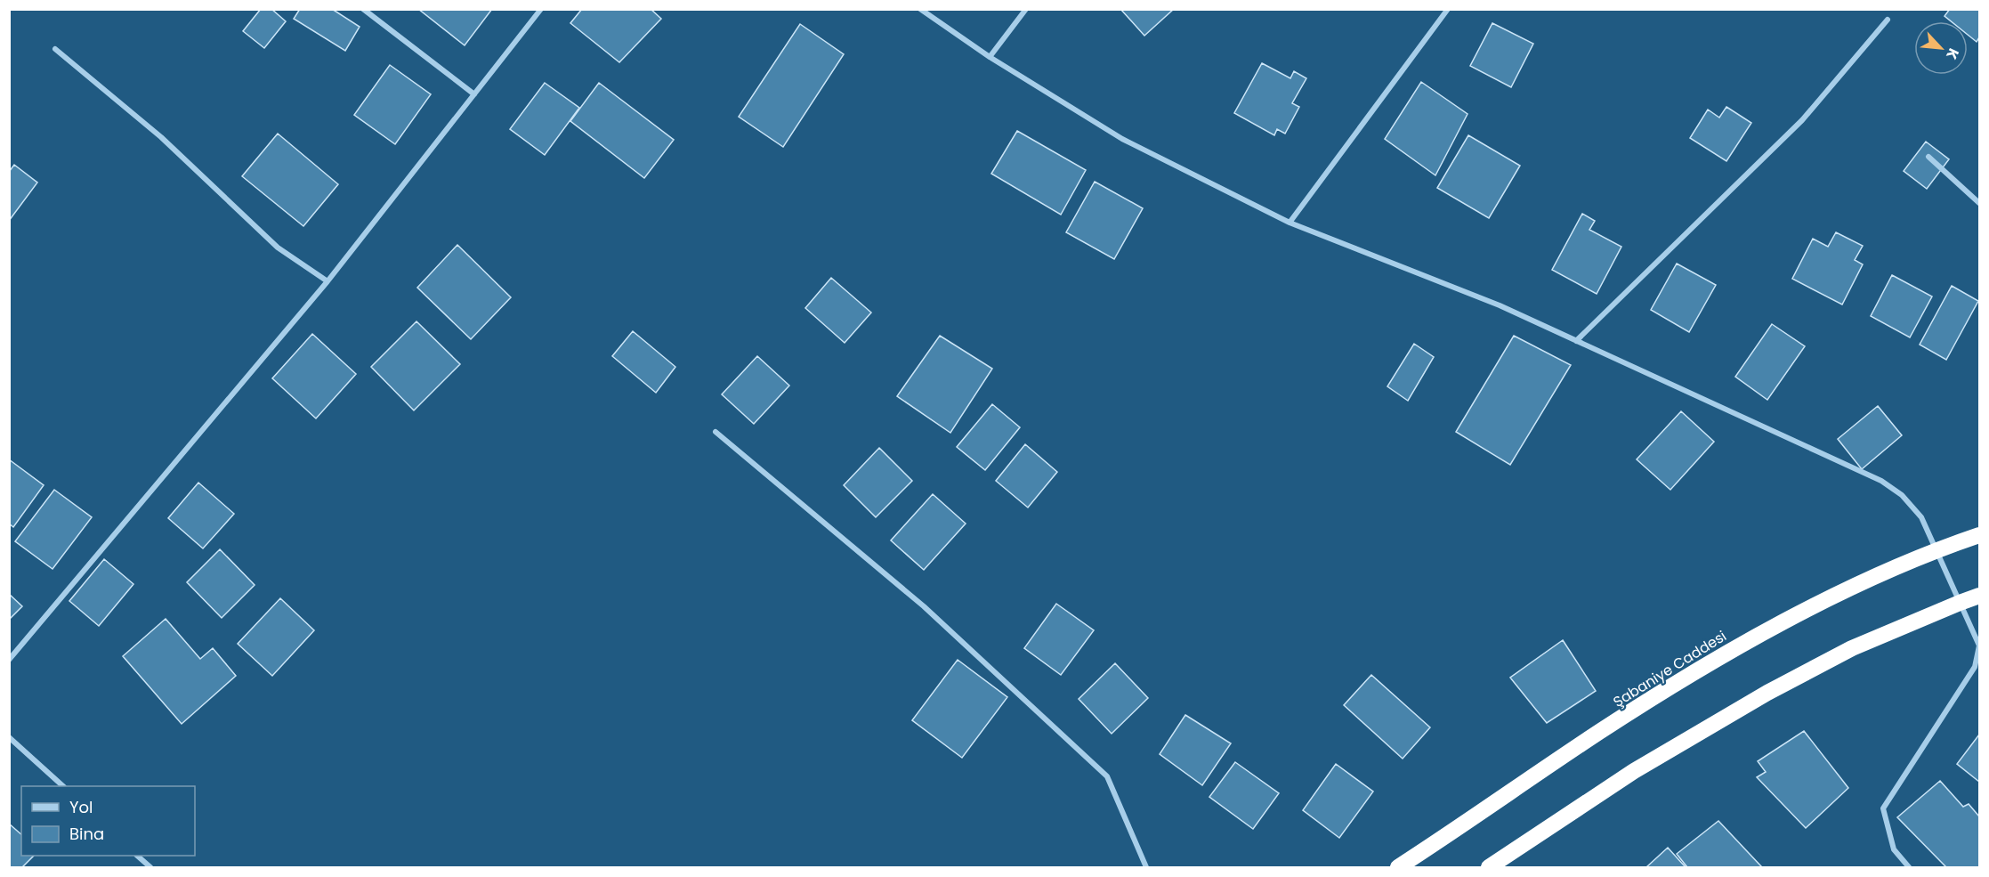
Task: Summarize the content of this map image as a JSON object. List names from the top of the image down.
{
  "streets": {
    "highway": ["Şabaniye Caddesi"]
  },
  "legend": ["Yol", "Bina"],
  "north": "bottom right"
}
